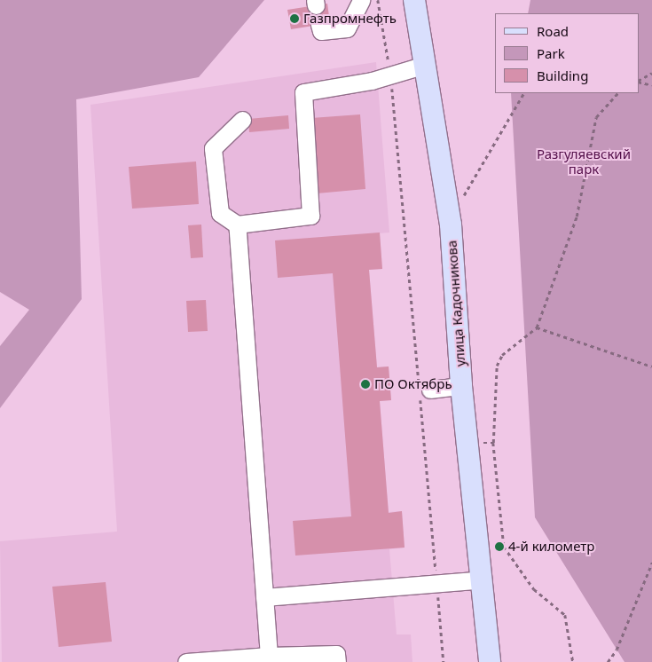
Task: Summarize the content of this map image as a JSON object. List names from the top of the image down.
{
  "streets": {
    "main road": ["улица Кадочникова"]
  },
  "parks": ["Разгуляевский парк"],
  "places": ["Газпромнефть", "ПО Октябрь", "4-й километр"],
  "legend": ["Road", "Park", "Building"]
}
